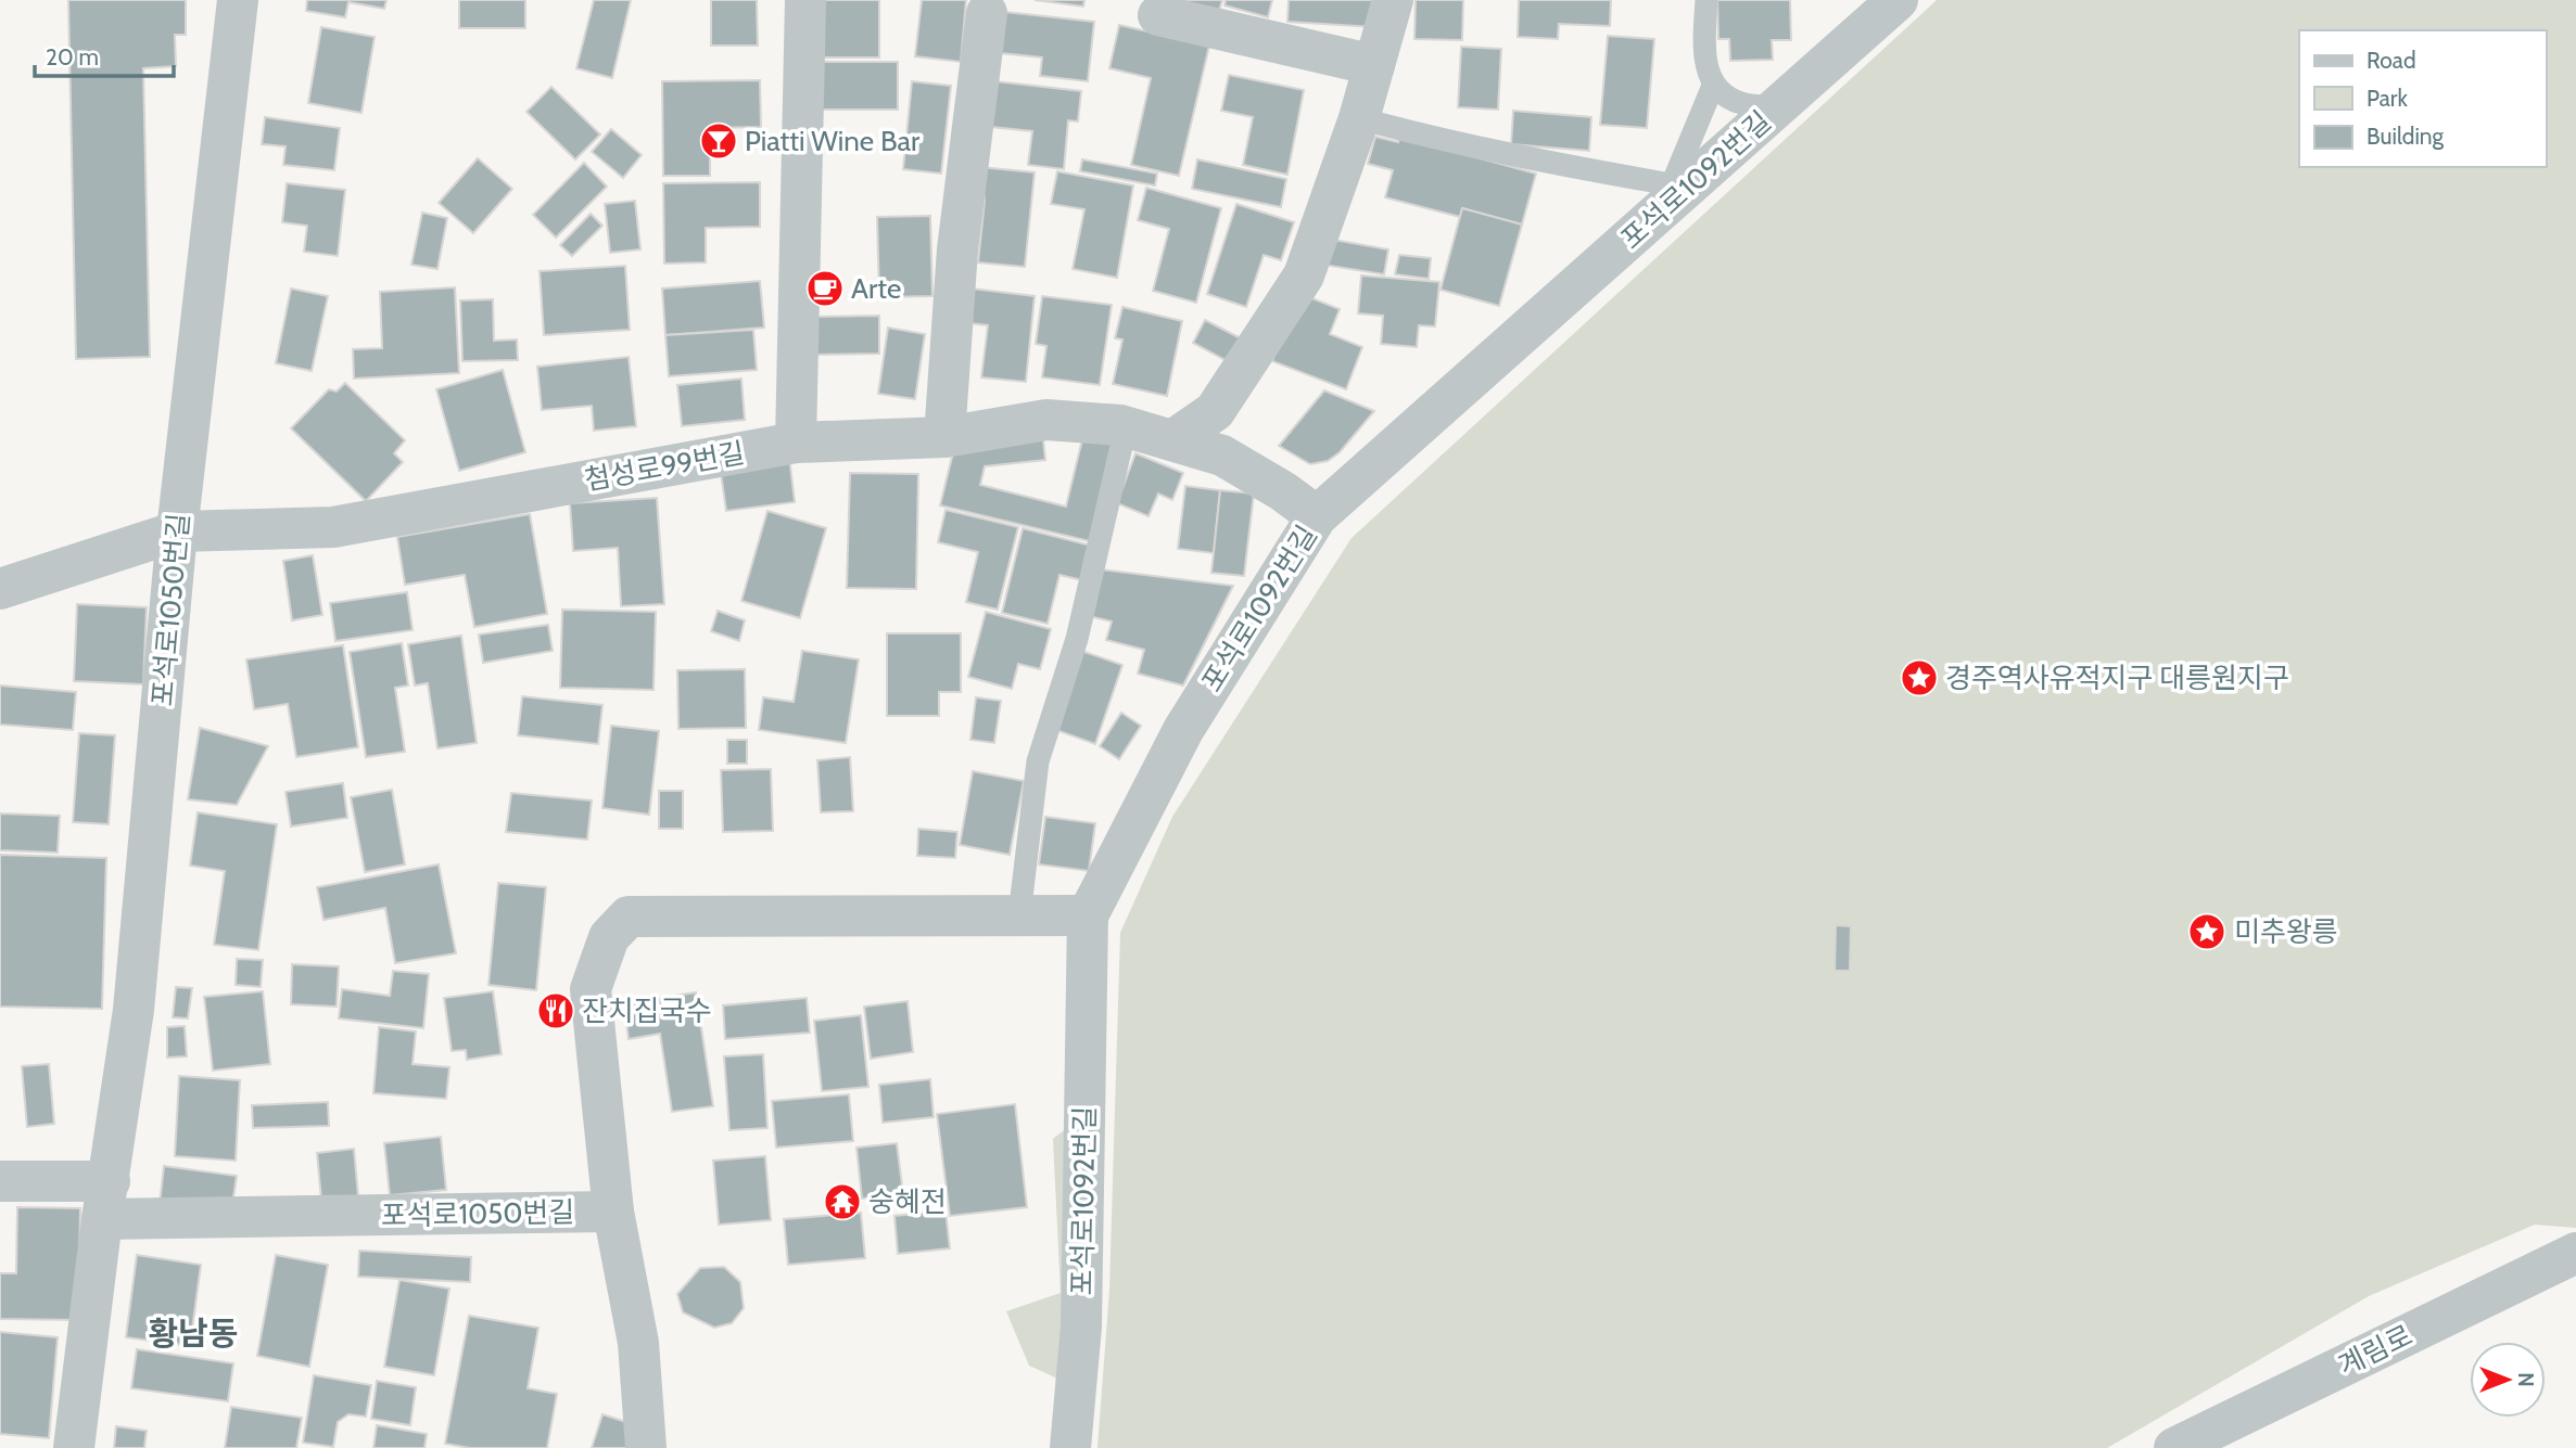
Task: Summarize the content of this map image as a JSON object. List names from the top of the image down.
{
  "streets": {
    "street": [
      "포석로1092번길",
      "첨성로99번길",
      "포석로1050번길",
      "계림로"
    ]
  },
  "crossings": [
    ["포석로1092번길", "첨성로99번길"],
    ["첨성로99번길", "포석로1050번길"]
  ],
  "districts": ["황남동"],
  "places": {
    "bar": ["Piatti Wine Bar"],
    "cafe": ["Arte"],
    "place": ["경주역사유적지구 대릉원지구", "미추왕릉"],
    "restaurant": ["잔치집국수"],
    "temple": ["숭혜전"]
  },
  "legend": ["Road", "Park", "Building"],
  "scale_bar": "20 m",
  "north": "right"
}
